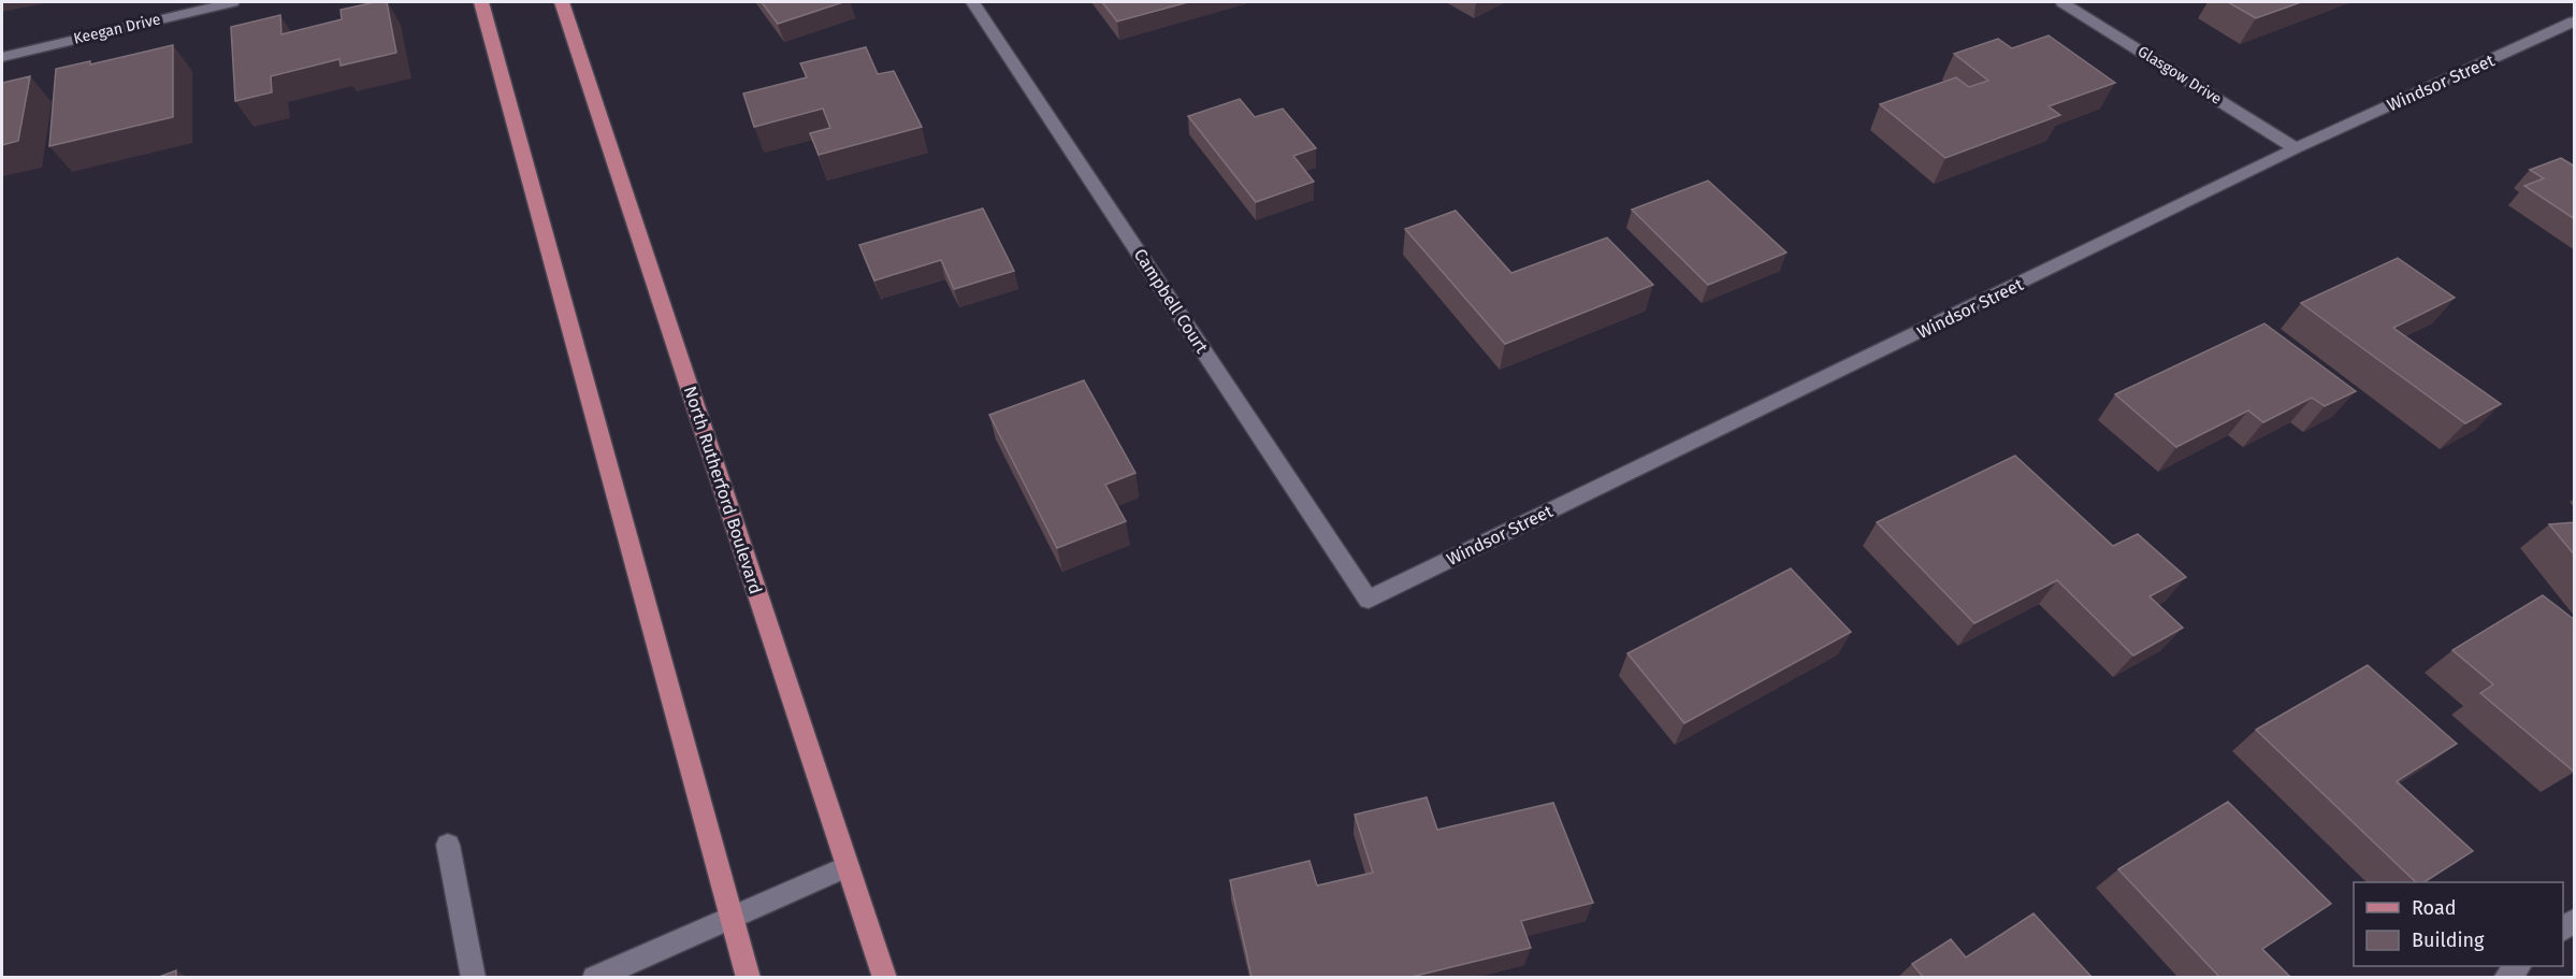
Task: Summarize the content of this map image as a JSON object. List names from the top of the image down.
{
  "streets": {
    "main road": ["North Rutherford Boulevard"],
    "street": [
      "Keegan Drive",
      "Glasgow Drive",
      "Windsor Street",
      "Campbell Court"
    ]
  },
  "crossings": [
    ["Glasgow Drive", "Windsor Street"],
    ["Windsor Street", "Campbell Court"]
  ],
  "legend": ["Road", "Building"]
}
